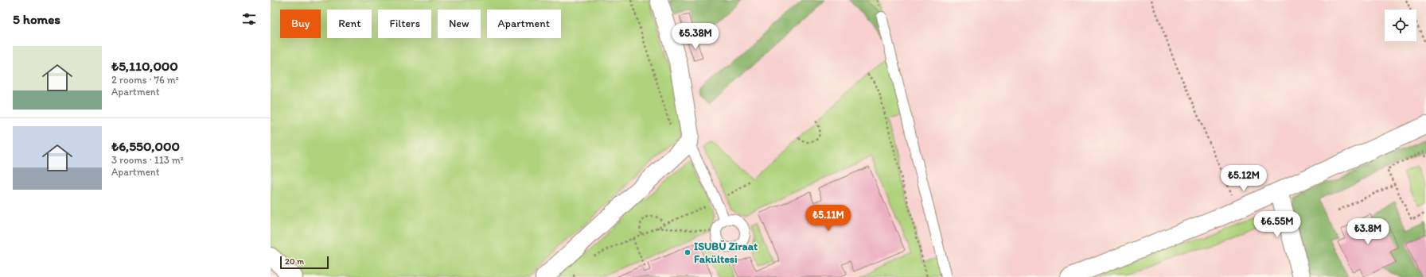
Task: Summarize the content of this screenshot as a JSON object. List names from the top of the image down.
{
  "places": ["ISUBÜ Ziraat Fakültesi"],
  "scale_bar": "20 m",
  "page": {
    "heading": "5 homes",
    "chip": [
      "Buy",
      "Rent",
      "Filters",
      "New",
      "Apartment"
    ],
    "price": [
      "₺5.38M",
      "₺5.12M",
      "₺5.11M",
      "₺6.55M",
      "₺3.8M"
    ],
    "list": [
      {
        "name": "₺5,110,000",
        "note": "2 rooms · 76 m² · Apartment"
      },
      {
        "name": "₺6,550,000",
        "note": "3 rooms · 113 m² · Apartment"
      }
    ],
    "scale": "20 m"
  }
}
